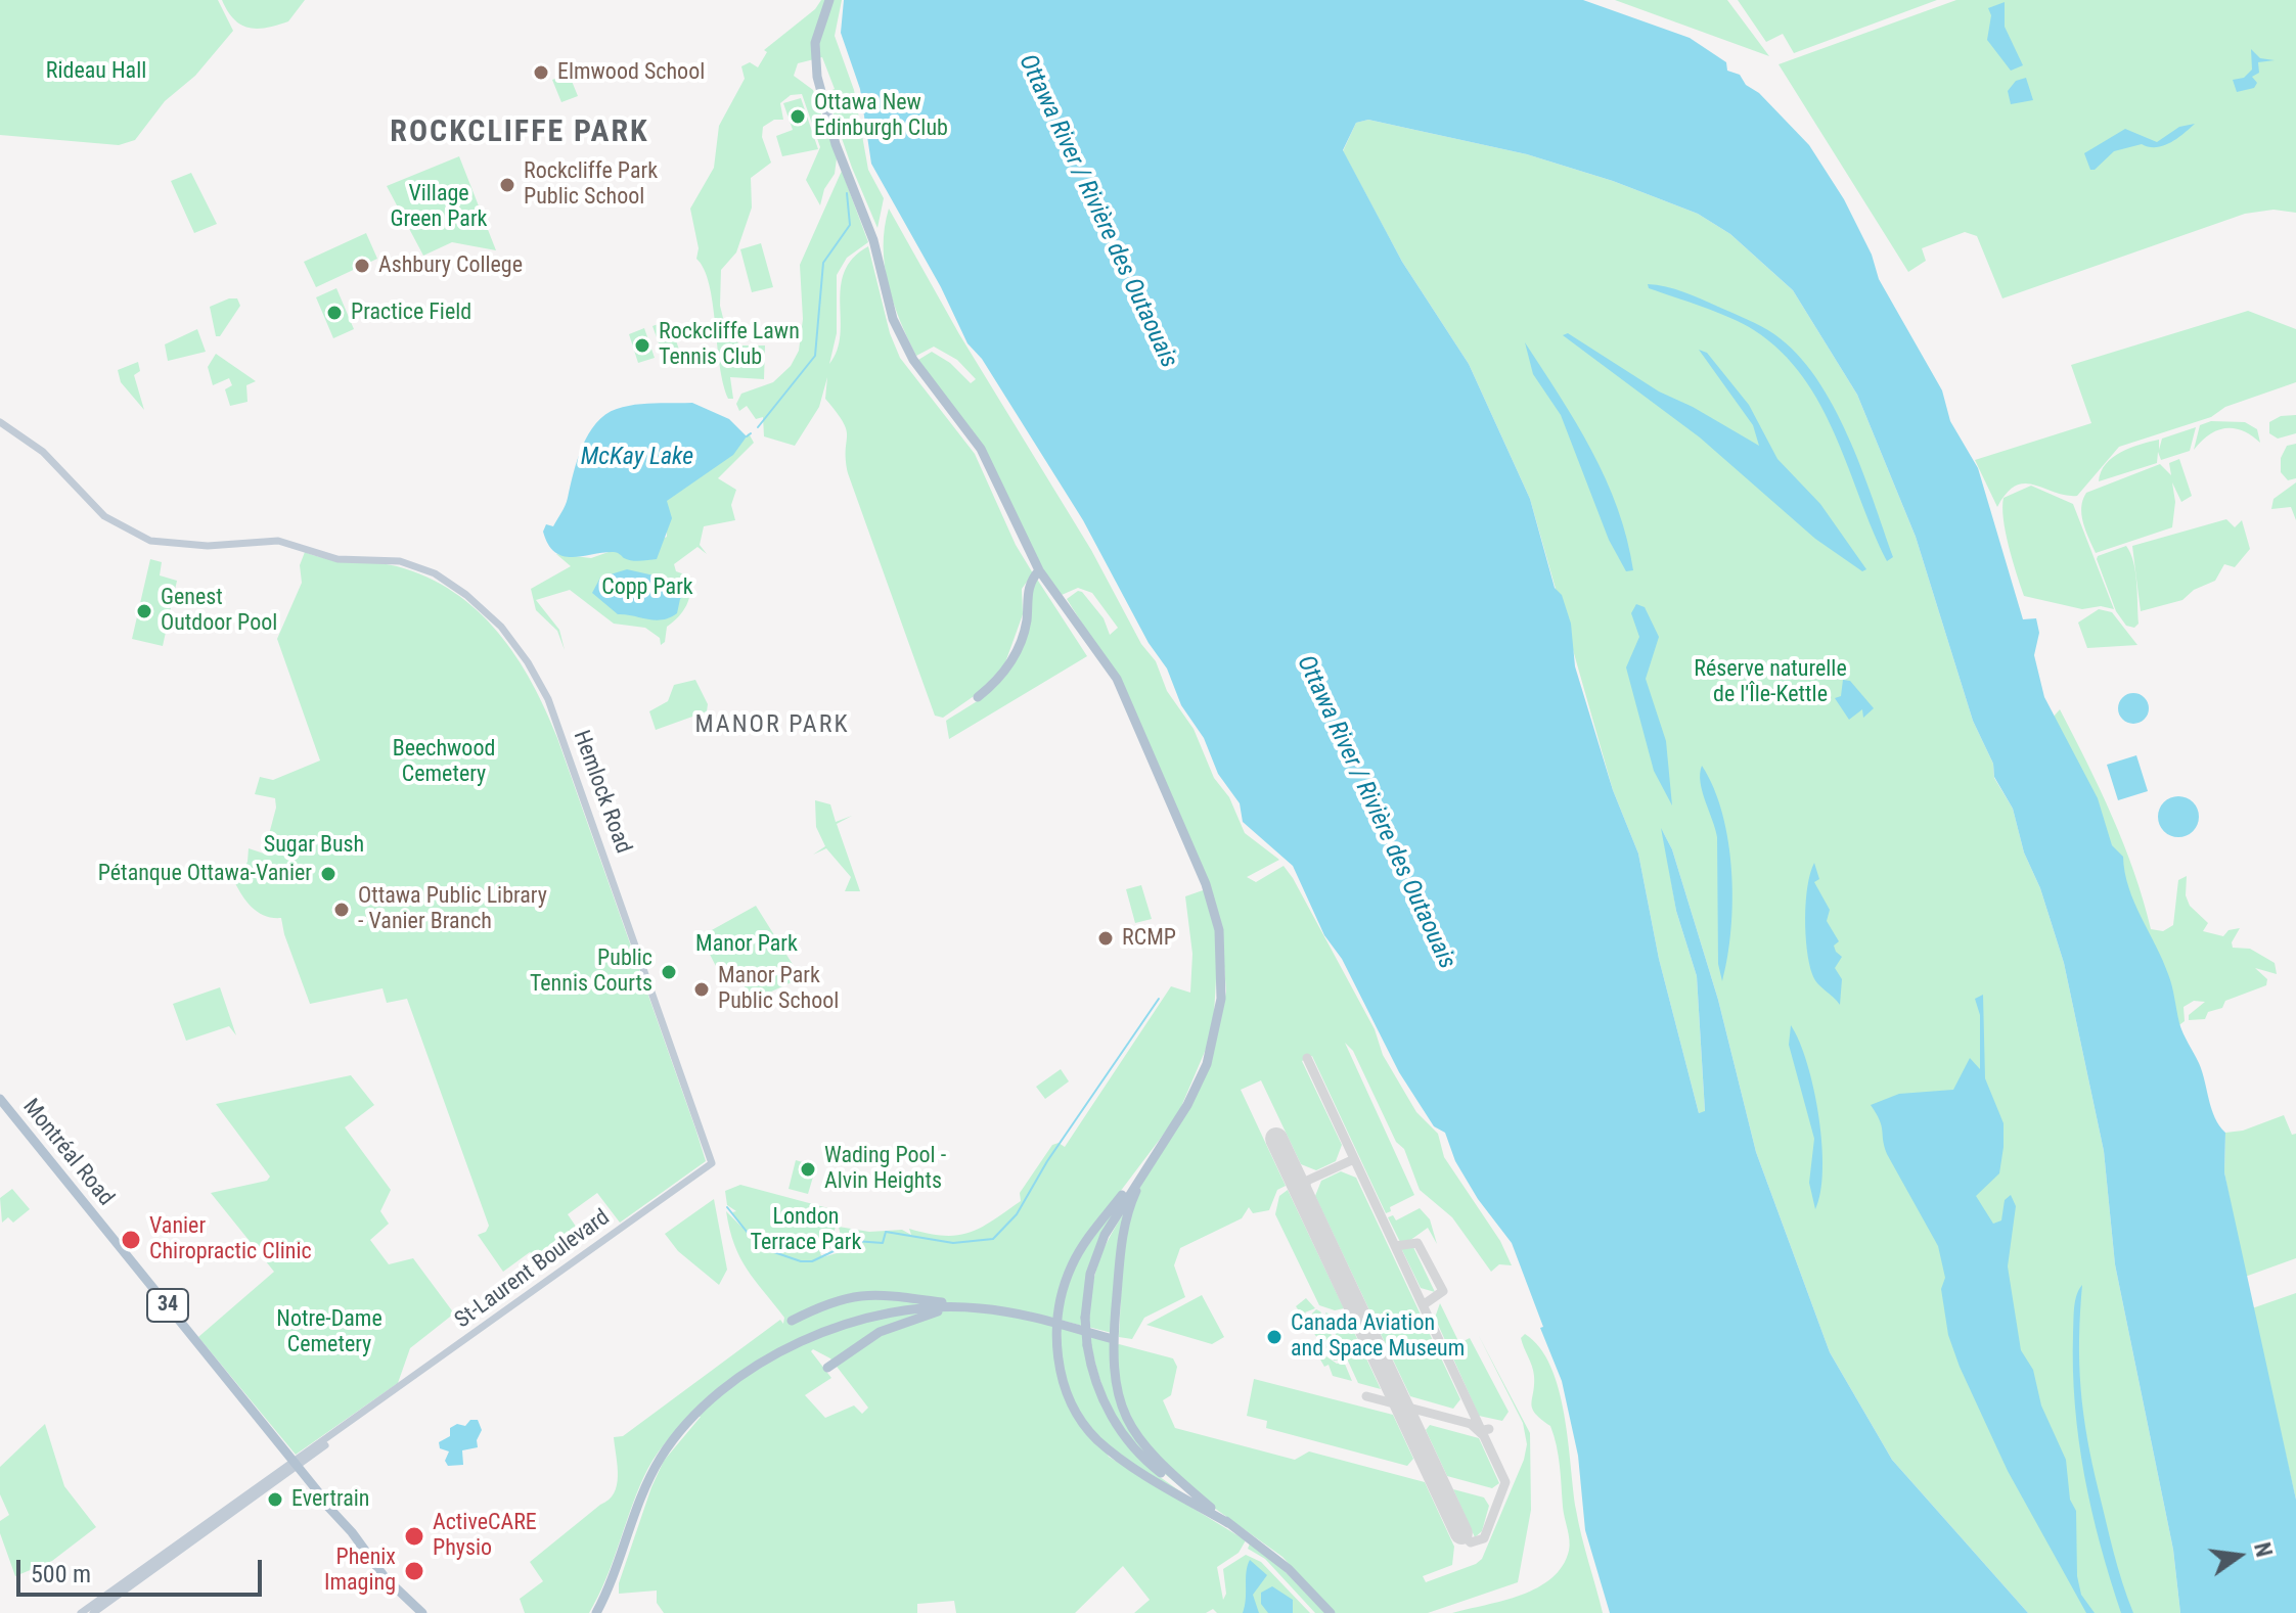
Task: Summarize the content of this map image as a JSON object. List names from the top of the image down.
{
  "streets": {
    "main road": [
      "Hemlock Road",
      "Montréal Road",
      "St-Laurent Boulevard",
      "34"
    ]
  },
  "crossings": [
    ["Hemlock Road", "St-Laurent Boulevard"],
    ["Montréal Road", "St-Laurent Boulevard"]
  ],
  "districts": ["ROCKCLIFFE PARK", "MANOR PARK"],
  "water": ["Ottawa River / Rivière des Outaouais", "McKay Lake"],
  "parks": [
    "Rideau Hall",
    "Village Green Park",
    "Copp Park",
    "Réserve naturelle de l'Île-Kettle",
    "Beechwood Cemetery",
    "Sugar Bush",
    "Manor Park",
    "London Terrace Park",
    "Notre-Dame Cemetery"
  ],
  "places": [
    "Elmwood School",
    "Ottawa New Edinburgh Club",
    "Rockcliffe Park Public School",
    "Ashbury College",
    "Practice Field",
    "Rockcliffe Lawn Tennis Club",
    "Genest Outdoor Pool",
    "Pétanque Ottawa-Vanier",
    "Ottawa Public Library - Vanier Branch",
    "RCMP",
    "Public Tennis Courts",
    "Manor Park Public School",
    "Wading Pool - Alvin Heights",
    "Vanier Chiropractic Clinic",
    "Canada Aviation and Space Museum",
    "Evertrain",
    "ActiveCARE Physio",
    "Phenix Imaging"
  ],
  "scale_bar": "500 m",
  "north": "right"
}
